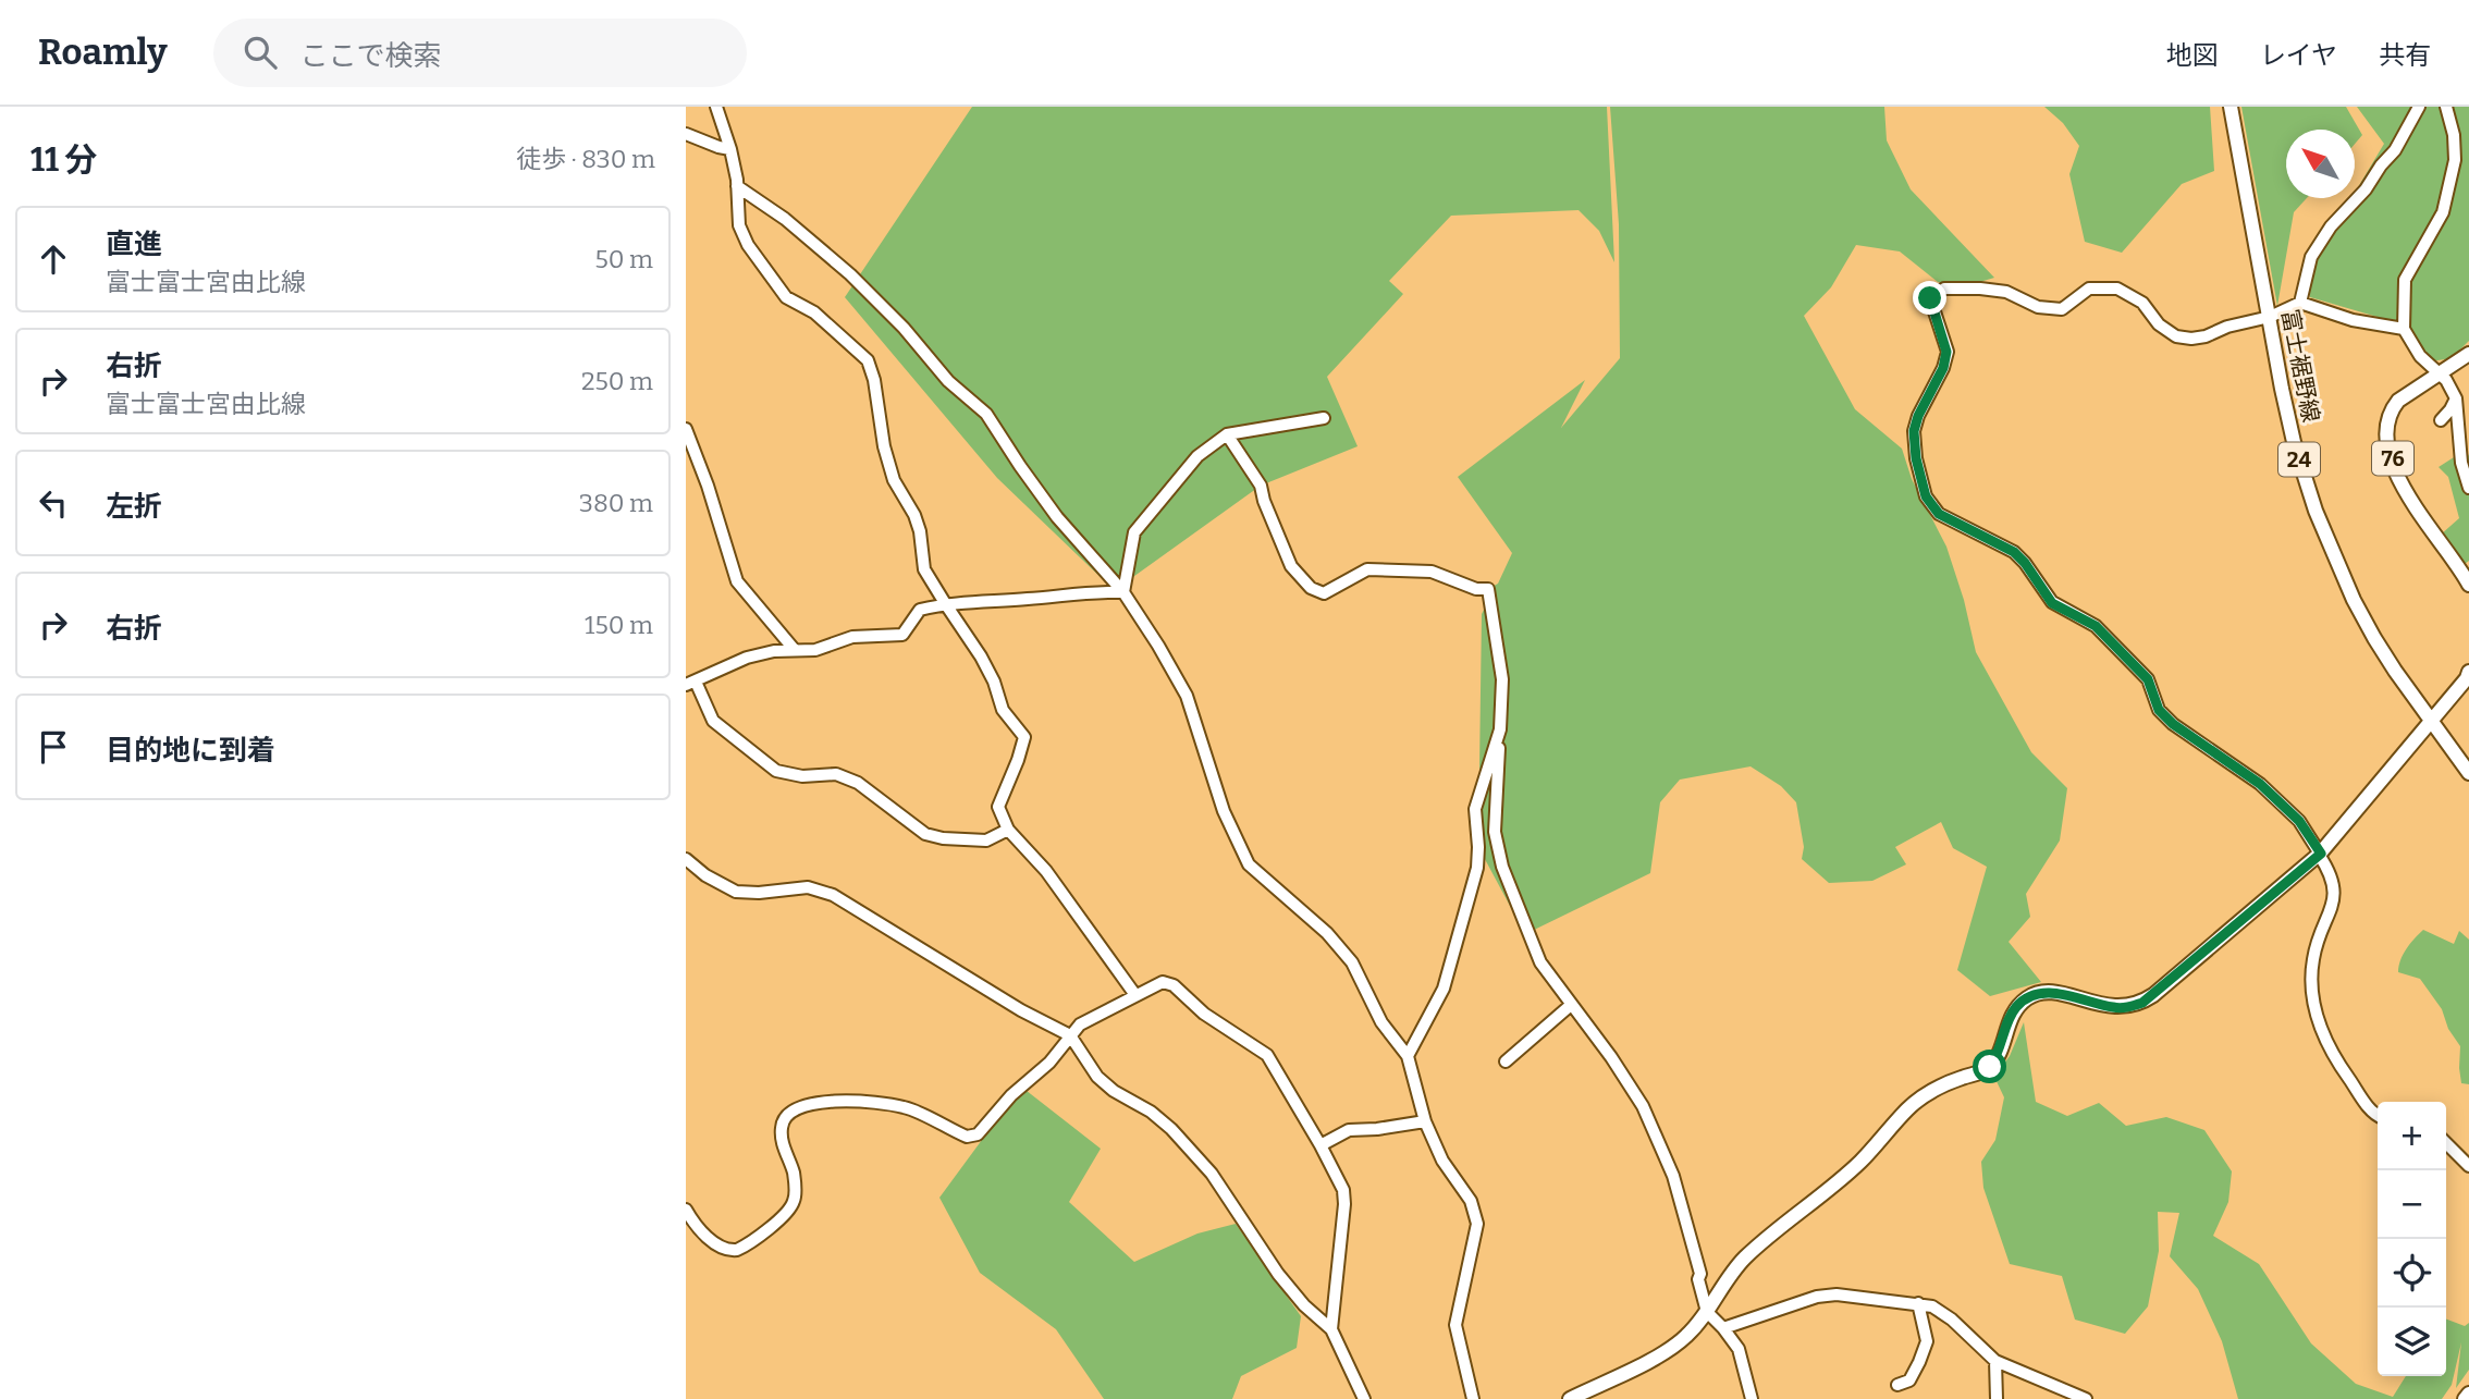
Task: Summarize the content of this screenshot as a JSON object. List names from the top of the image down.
{
  "streets": {
    "main road": ["富士裾野線", "76", "24"]
  },
  "north": "top left",
  "page": {
    "header": "Roamly",
    "search": "ここで検索",
    "nav": ["地図", "レイヤ", "共有"],
    "heading": ["11 分", "徒歩 · 830 m"],
    "list": [
      ["直進", "富士富士宮由比線", "50 m"],
      ["右折", "富士富士宮由比線", "250 m"],
      ["左折", "380 m"],
      ["右折", "150 m"],
      "目的地に到着"
    ],
    "map_buttons": ["+", "−"]
  }
}
